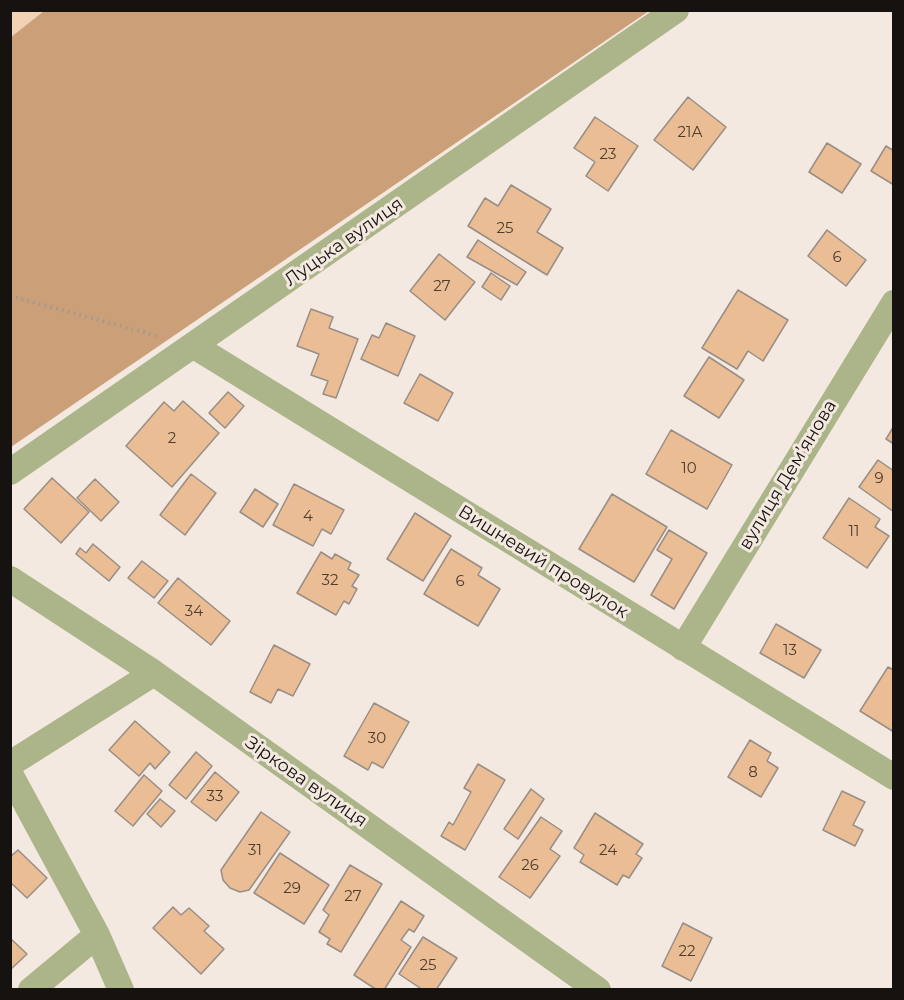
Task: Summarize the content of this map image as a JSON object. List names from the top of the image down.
{
  "streets": {
    "street": [
      "Луцька вулиця",
      "вулиця Демʼянова",
      "Вишневий провулок",
      "Зіркова вулиця"
    ]
  },
  "crossings": [
    ["Луцька вулиця", "Вишневий провулок"],
    ["вулиця Демʼянова", "Вишневий провулок"]
  ],
  "house_numbers": [
    "21А",
    "23",
    "25",
    "6",
    "27",
    "2",
    "10",
    "9",
    "4",
    "11",
    "32",
    "6",
    "34",
    "13",
    "30",
    "8",
    "33",
    "31",
    "24",
    "26",
    "29",
    "27",
    "22",
    "25"
  ]
}
